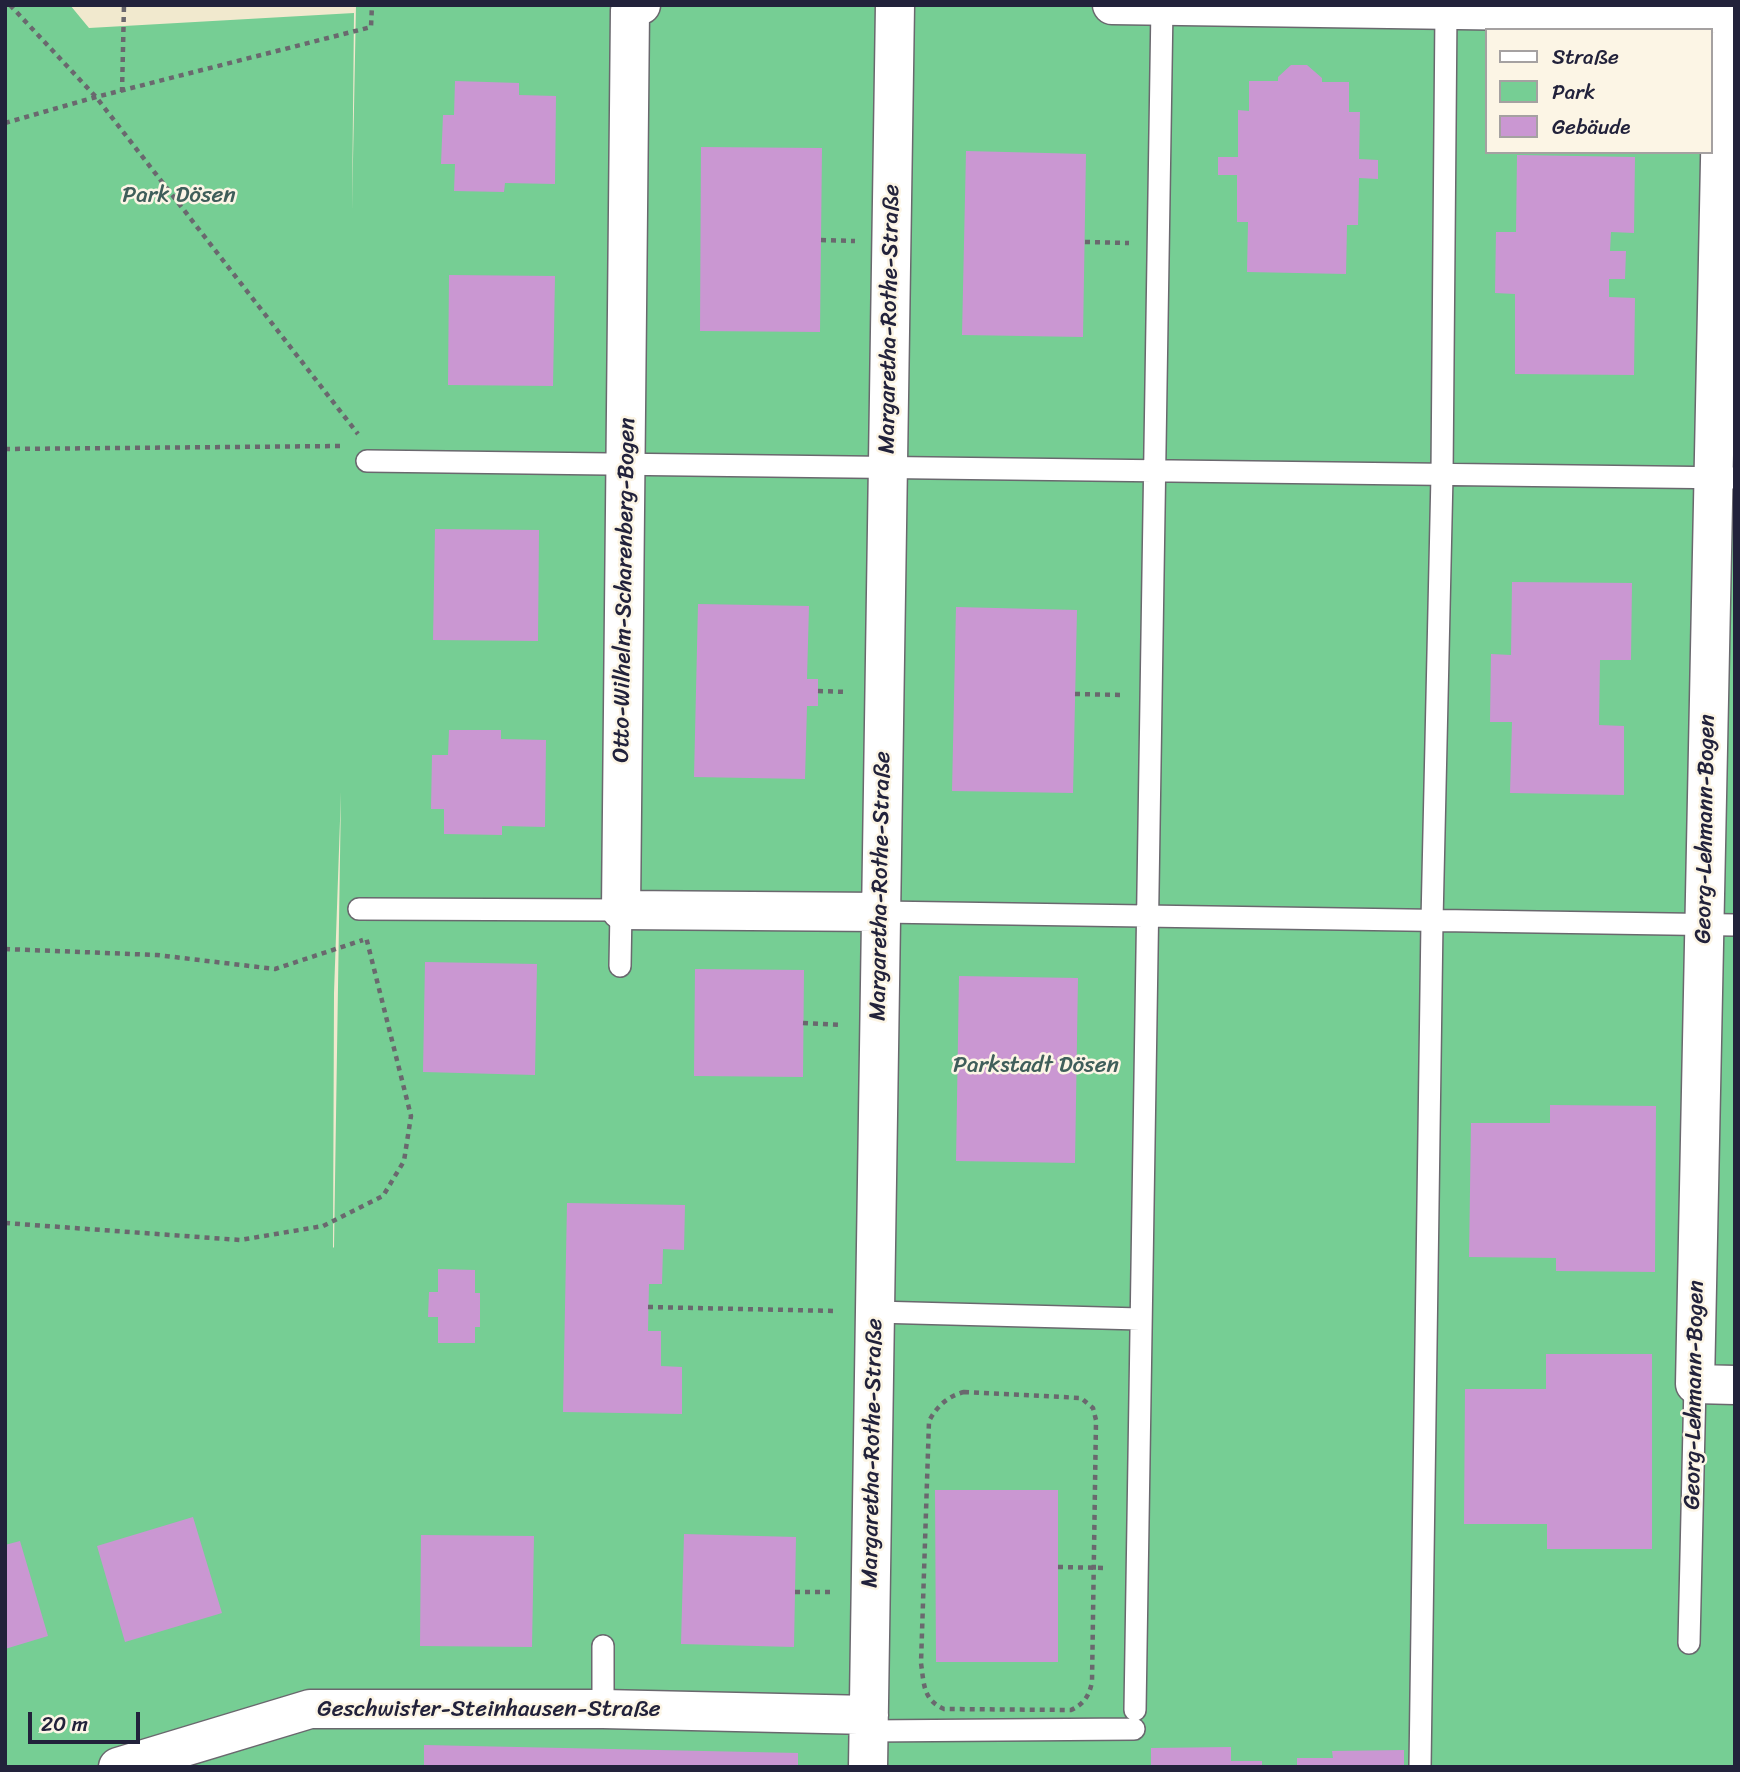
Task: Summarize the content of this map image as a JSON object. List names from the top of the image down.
{
  "streets": {
    "street": [
      "Margaretha-Rothe-Straße",
      "Otto-Wilhelm-Scharenberg-Bogen",
      "Georg-Lehmann-Bogen",
      "Geschwister-Steinhausen-Straße"
    ]
  },
  "crossings": [
    ["Margaretha-Rothe-Straße", "Geschwister-Steinhausen-Straße"]
  ],
  "parks": ["Park Dösen", "Parkstadt Dösen"],
  "legend": ["Straße", "Park", "Gebäude"],
  "scale_bar": "20 m"
}
